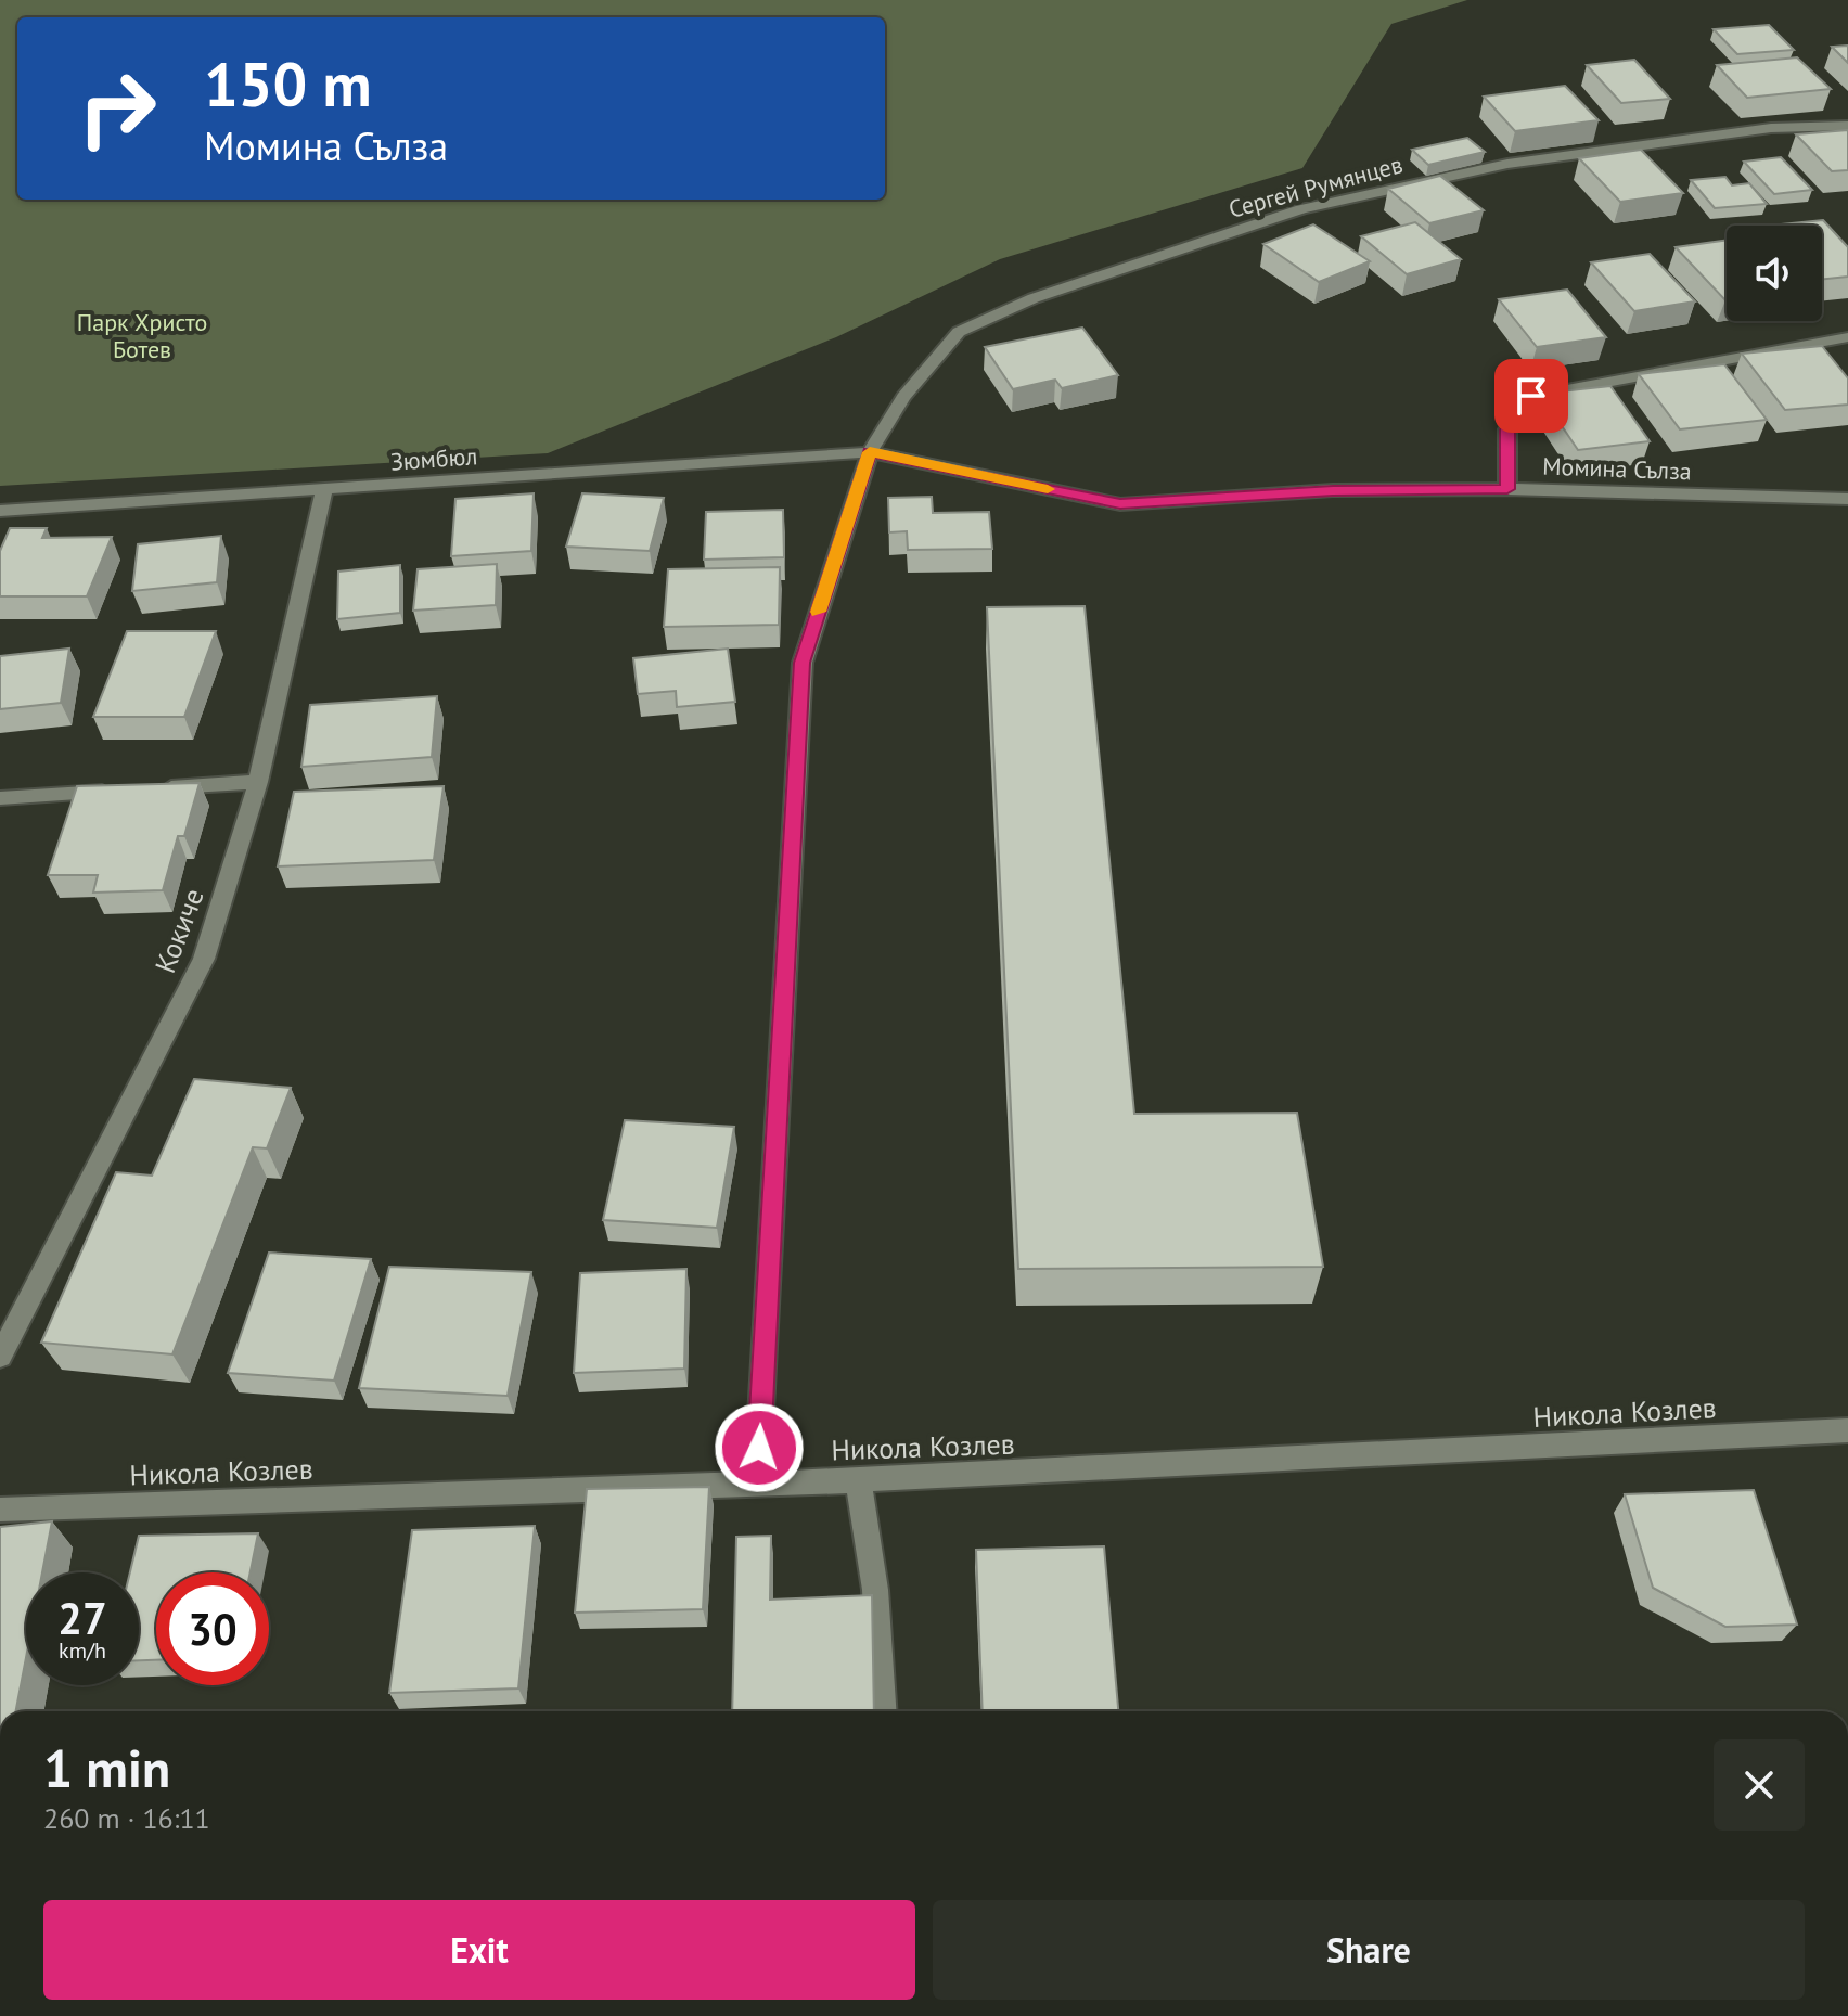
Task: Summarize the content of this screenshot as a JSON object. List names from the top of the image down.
{
  "streets": {
    "street": [
      "Сергей Румянцев",
      "Зюмбюл",
      "Момина Сълза",
      "Кокиче",
      "Никола Козлев"
    ]
  },
  "crossings": [
    ["Сергей Румянцев", "Зюмбюл"],
    ["Сергей Румянцев", "Момина Сълза"],
    ["Сергей Румянцев", "Никола Козлев"],
    ["Зюмбюл", "Момина Сълза"],
    ["Зюмбюл", "Кокиче"]
  ],
  "parks": ["Парк Христо Ботев"],
  "page": {
    "turn": ["150 m", "Момина Сълза"],
    "speed": "27 km/h",
    "limit": "30",
    "heading": ["1 min", "260 m · 16:11"],
    "buttons": ["Exit", "Share"]
  }
}
